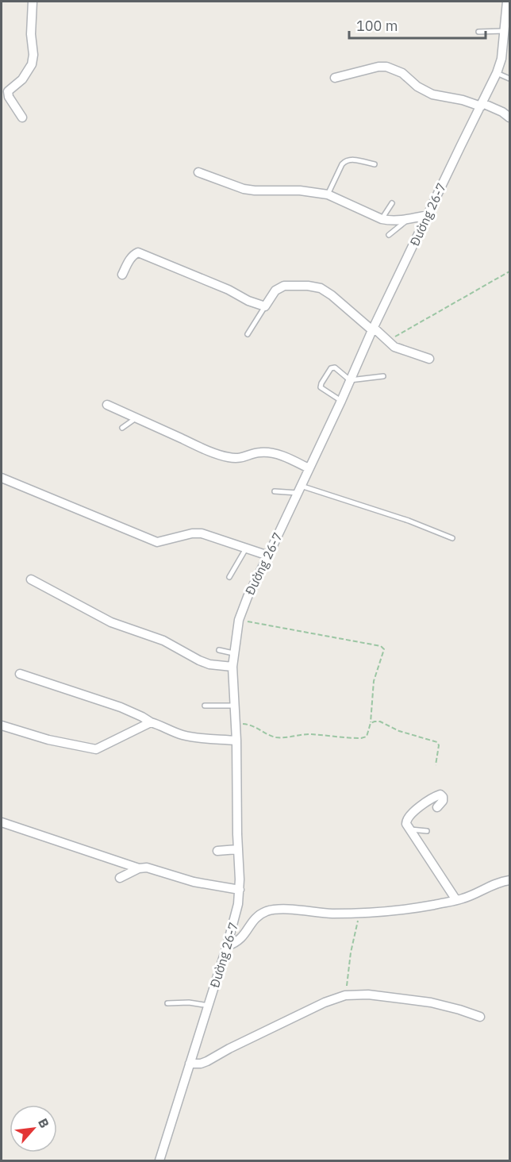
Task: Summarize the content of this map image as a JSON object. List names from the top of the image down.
{
  "streets": {
    "street": ["Đường 26-7"]
  },
  "scale_bar": "100 m",
  "north": "top right"
}
